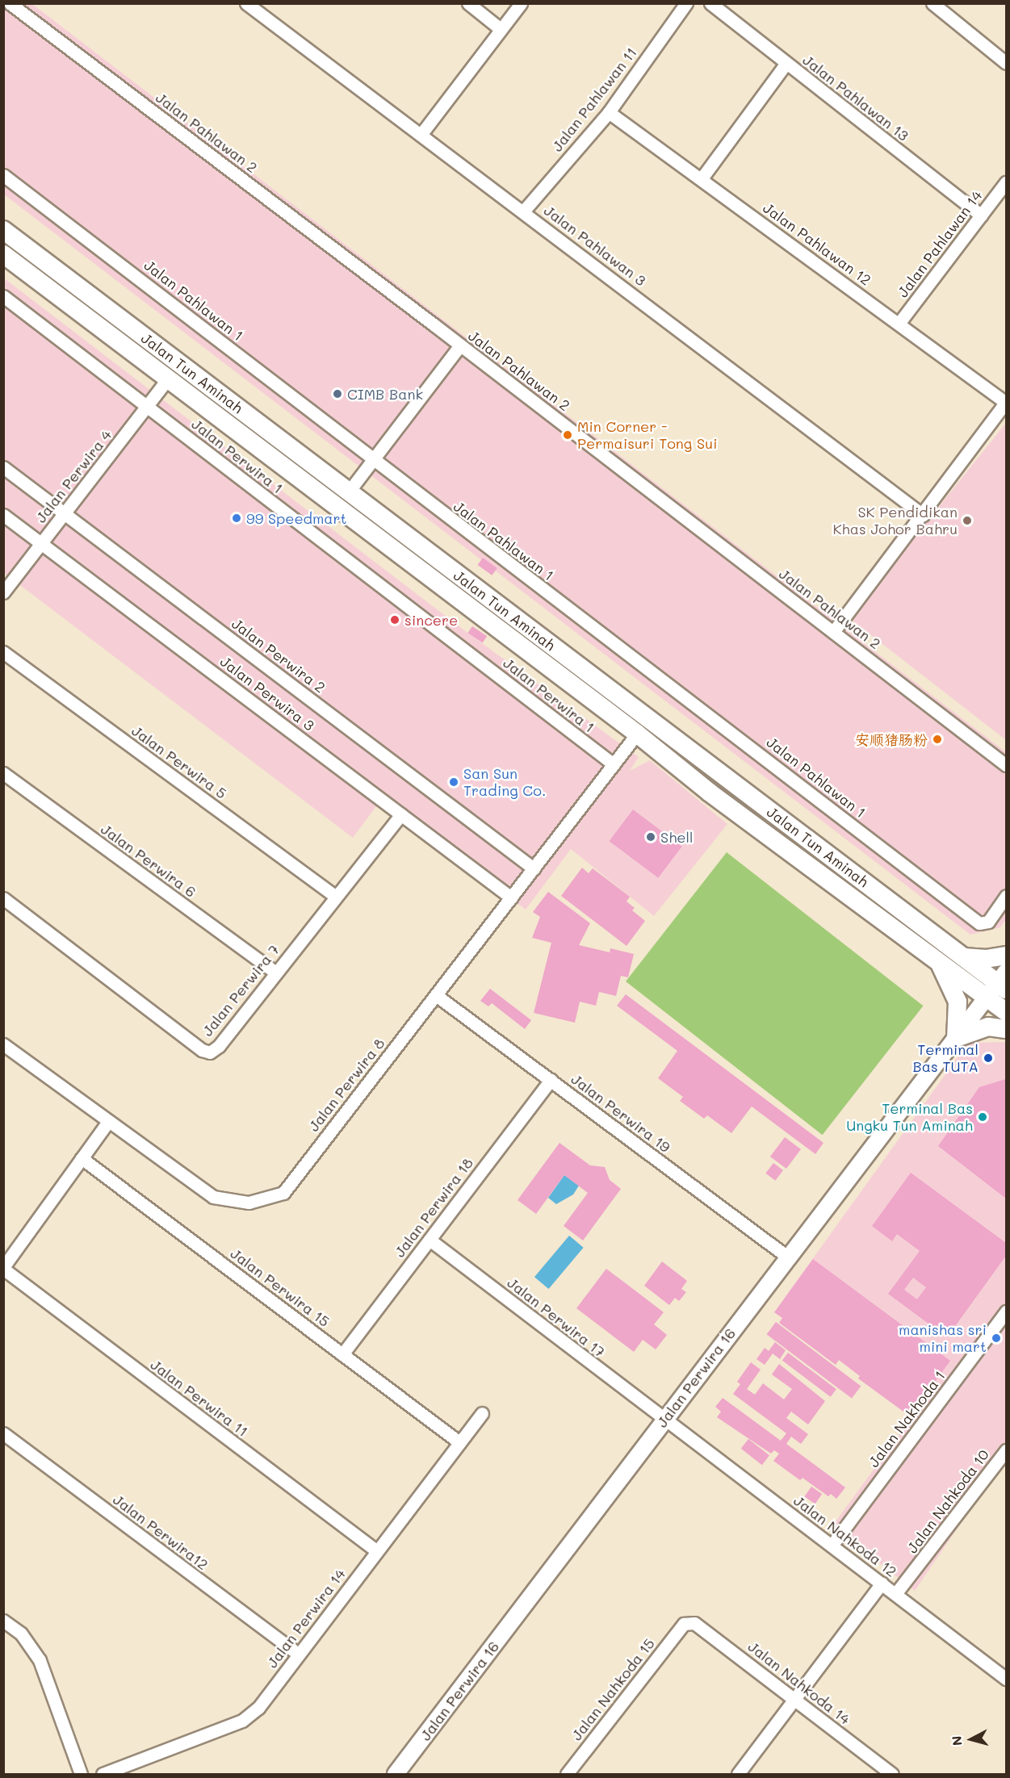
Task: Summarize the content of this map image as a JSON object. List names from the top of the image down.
{
  "streets": {
    "main road": ["Jalan Tun Aminah"],
    "street": [
      "Jalan Pahlawan 13",
      "Jalan Pahlawan 11",
      "Jalan Pahlawan 2",
      "Jalan Pahlawan 12",
      "Jalan Pahlawan 14",
      "Jalan Pahlawan 3",
      "Jalan Pahlawan 1",
      "Jalan Perwira 1",
      "Jalan Perwira 4",
      "Jalan Perwira 2",
      "Jalan Perwira 3",
      "Jalan Perwira 5",
      "Jalan Perwira 6",
      "Jalan Perwira 7",
      "Jalan Perwira 8",
      "Jalan Perwira 19",
      "Jalan Perwira 18",
      "Jalan Perwira 15",
      "Jalan Perwira 17",
      "Jalan Perwira 16",
      "Jalan Perwira 11",
      "Jalan Nakhoda 1",
      "Jalan Nahkoda 10",
      "Jalan Perwira12",
      "Jalan Nahkoda 12",
      "Jalan Perwira 14",
      "Jalan Nahkoda 14",
      "Jalan Nahkoda 15"
    ]
  },
  "crossings": [
    ["Jalan Pahlawan 13", "Jalan Pahlawan 14"],
    ["Jalan Pahlawan 11", "Jalan Pahlawan 12"],
    ["Jalan Pahlawan 11", "Jalan Pahlawan 3"],
    ["Jalan Pahlawan 12", "Jalan Pahlawan 14"],
    ["Jalan Tun Aminah", "Jalan Perwira 4"],
    ["Jalan Tun Aminah", "Jalan Perwira 8"],
    ["Jalan Tun Aminah", "Jalan Perwira 16"],
    ["Jalan Perwira 1", "Jalan Perwira 4"],
    ["Jalan Perwira 1", "Jalan Perwira 8"],
    ["Jalan Perwira 4", "Jalan Perwira 2"],
    ["Jalan Perwira 4", "Jalan Perwira 3"],
    ["Jalan Perwira 2", "Jalan Perwira 8"],
    ["Jalan Perwira 3", "Jalan Perwira 7"],
    ["Jalan Perwira 3", "Jalan Perwira 8"],
    ["Jalan Perwira 5", "Jalan Perwira 7"],
    ["Jalan Perwira 6", "Jalan Perwira 7"],
    ["Jalan Perwira 8", "Jalan Perwira 19"],
    ["Jalan Perwira 19", "Jalan Perwira 18"],
    ["Jalan Perwira 19", "Jalan Perwira 16"],
    ["Jalan Perwira 18", "Jalan Perwira 15"],
    ["Jalan Perwira 18", "Jalan Perwira 17"],
    ["Jalan Perwira 15", "Jalan Perwira 14"],
    ["Jalan Perwira 17", "Jalan Perwira 16"],
    ["Jalan Perwira 17", "Jalan Nahkoda 12"],
    ["Jalan Perwira 16", "Jalan Nahkoda 12"],
    ["Jalan Perwira 11", "Jalan Perwira 14"],
    ["Jalan Nakhoda 1", "Jalan Nahkoda 12"],
    ["Jalan Nahkoda 10", "Jalan Nahkoda 12"],
    ["Jalan Perwira12", "Jalan Perwira 14"],
    ["Jalan Nahkoda 14", "Jalan Nahkoda 15"]
  ],
  "places": [
    "CIMB Bank",
    "Min Corner - Permaisuri Tong Sui",
    "99 Speedmart",
    "SK Pendidikan Khas Johor Bahru",
    "sincere",
    "安顺猪肠粉",
    "San Sun Trading Co.",
    "Shell",
    "Terminal Bas TUTA",
    "Terminal Bas Ungku Tun Aminah",
    "manishas sri mini mart"
  ],
  "north": "left"
}
